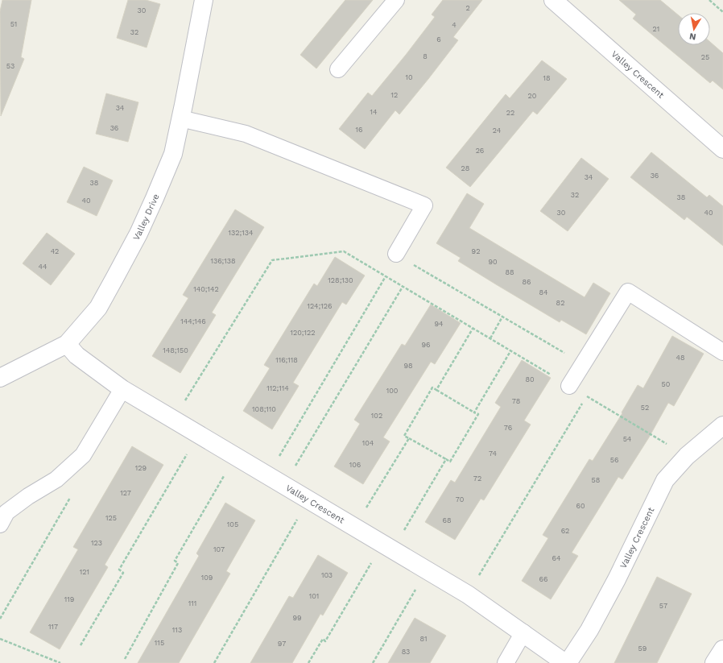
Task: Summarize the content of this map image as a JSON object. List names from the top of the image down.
{
  "streets": {
    "street": ["Valley Crescent", "Valley Drive"]
  },
  "crossings": [
    ["Valley Crescent", "Valley Drive"]
  ],
  "house_numbers": [
    "2",
    "30",
    "51",
    "4",
    "21",
    "32",
    "6",
    "8",
    "25",
    "53",
    "10",
    "18",
    "12",
    "20",
    "34",
    "14",
    "22",
    "36",
    "16",
    "24",
    "26",
    "28",
    "36",
    "34",
    "38",
    "32",
    "38",
    "40",
    "30",
    "40",
    "132;134",
    "42",
    "92",
    "136;138",
    "90",
    "44",
    "88",
    "128;130",
    "86",
    "140;142",
    "84",
    "82",
    "124;126",
    "144;146",
    "94",
    "120;122",
    "96",
    "148;150",
    "48",
    "116;118",
    "98",
    "80",
    "50",
    "112;114",
    "100",
    "78",
    "52",
    "108;110",
    "102",
    "76",
    "54",
    "104",
    "74",
    "56",
    "106",
    "129",
    "72",
    "58",
    "127",
    "70",
    "60",
    "125",
    "68",
    "105",
    "62",
    "123",
    "107",
    "64",
    "121",
    "103",
    "109",
    "66",
    "101",
    "119",
    "111",
    "57",
    "99",
    "117",
    "113",
    "81",
    "115",
    "97",
    "59",
    "83"
  ],
  "north": "bottom"
}
